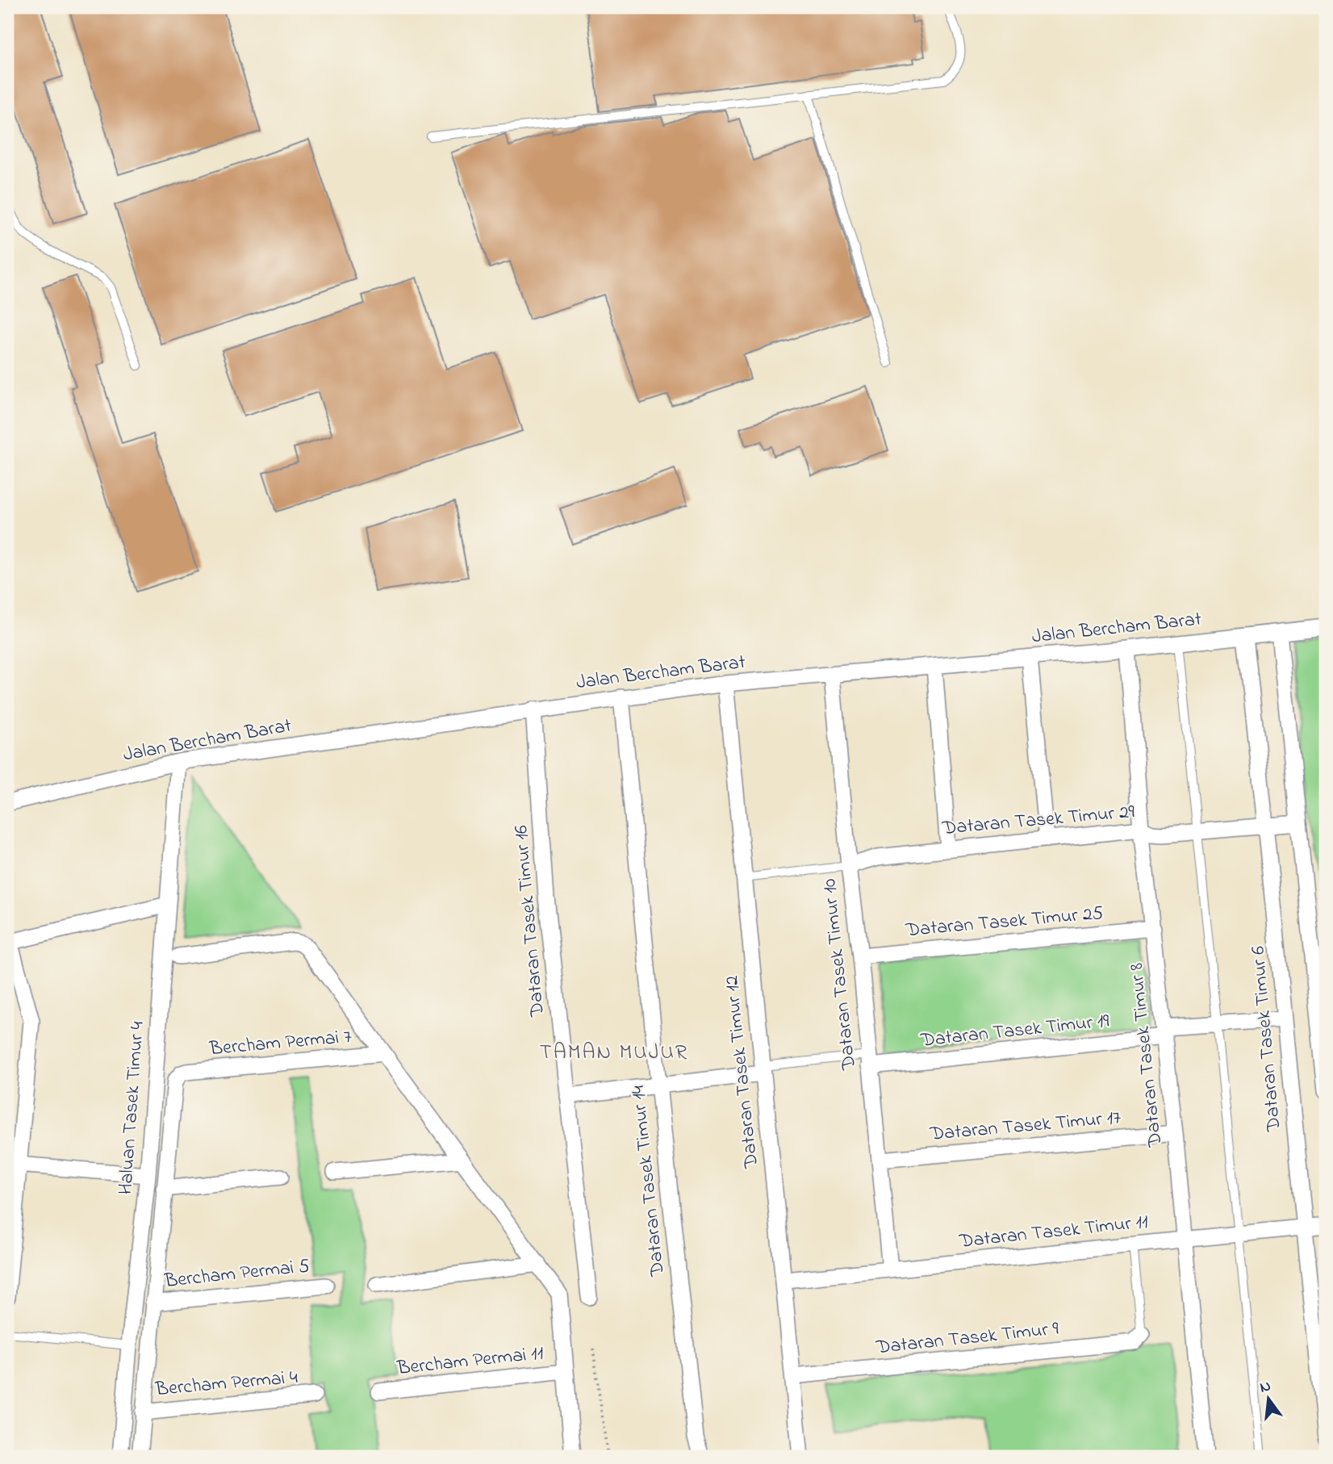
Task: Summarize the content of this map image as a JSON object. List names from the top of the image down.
{
  "streets": {
    "street": [
      "Jalan Bercham Barat",
      "Dataran Tasek Timur 29",
      "Dataran Tasek Timur 16",
      "Dataran Tasek Timur 25",
      "Dataran Tasek Timur 10",
      "Dataran Tasek Timur 19",
      "Dataran Tasek Timur 6",
      "Bercham Permai 7",
      "Dataran Tasek Timur 8",
      "Dataran Tasek Timur 12",
      "Haluan Tasek Timur 4",
      "Dataran Tasek Timur 17",
      "Dataran Tasek Timur 14",
      "Dataran Tasek Timur 11",
      "Bercham Permai 5",
      "Dataran Tasek Timur 9",
      "Bercham Permai 11",
      "Bercham Permai 4"
    ]
  },
  "crossings": [
    ["Jalan Bercham Barat", "Dataran Tasek Timur 16"],
    ["Jalan Bercham Barat", "Dataran Tasek Timur 10"],
    ["Jalan Bercham Barat", "Dataran Tasek Timur 6"],
    ["Jalan Bercham Barat", "Dataran Tasek Timur 8"],
    ["Jalan Bercham Barat", "Dataran Tasek Timur 12"],
    ["Jalan Bercham Barat", "Haluan Tasek Timur 4"],
    ["Jalan Bercham Barat", "Dataran Tasek Timur 14"],
    ["Dataran Tasek Timur 29", "Dataran Tasek Timur 10"],
    ["Dataran Tasek Timur 29", "Dataran Tasek Timur 6"],
    ["Dataran Tasek Timur 29", "Dataran Tasek Timur 8"],
    ["Dataran Tasek Timur 25", "Dataran Tasek Timur 10"],
    ["Dataran Tasek Timur 25", "Dataran Tasek Timur 8"],
    ["Dataran Tasek Timur 10", "Dataran Tasek Timur 19"],
    ["Dataran Tasek Timur 10", "Dataran Tasek Timur 17"],
    ["Dataran Tasek Timur 10", "Dataran Tasek Timur 11"],
    ["Dataran Tasek Timur 19", "Dataran Tasek Timur 6"],
    ["Dataran Tasek Timur 19", "Dataran Tasek Timur 8"],
    ["Dataran Tasek Timur 6", "Dataran Tasek Timur 11"],
    ["Dataran Tasek Timur 8", "Dataran Tasek Timur 17"],
    ["Dataran Tasek Timur 8", "Dataran Tasek Timur 11"],
    ["Dataran Tasek Timur 12", "Dataran Tasek Timur 11"],
    ["Dataran Tasek Timur 12", "Dataran Tasek Timur 9"]
  ],
  "districts": ["TAMAN MUJUR"],
  "north": "top"
}
